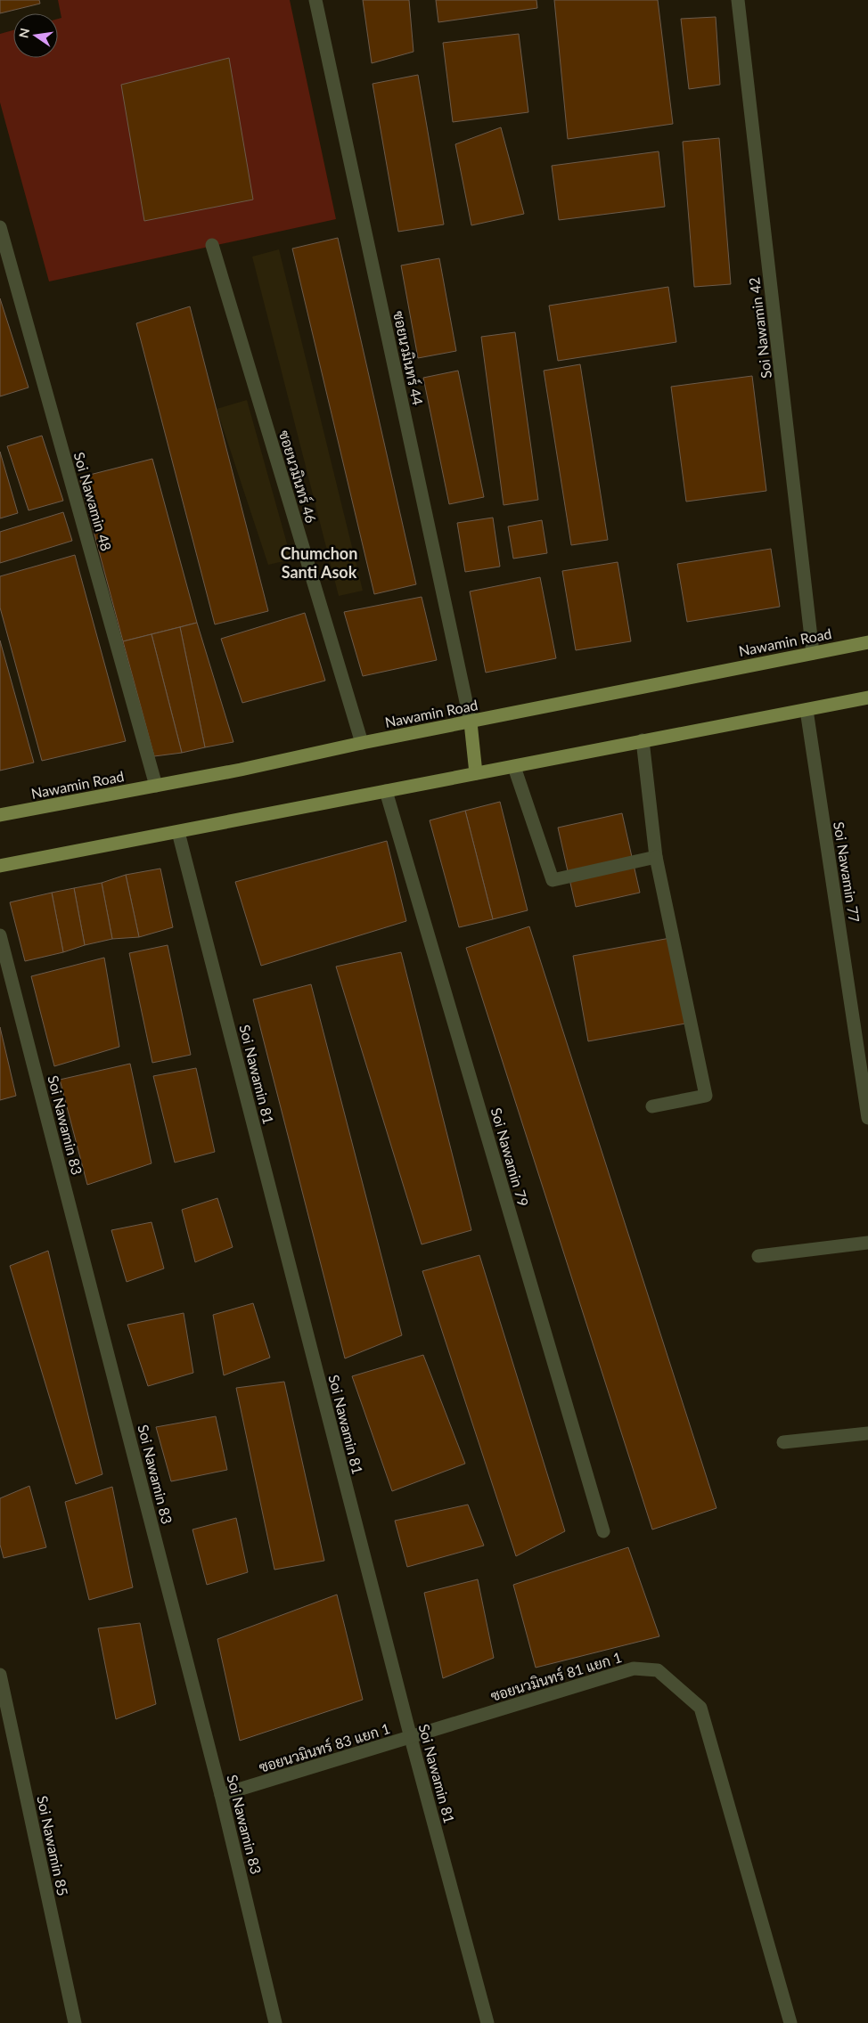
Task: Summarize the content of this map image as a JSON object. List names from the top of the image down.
{
  "streets": {
    "main road": ["Nawamin Road"],
    "street": [
      "Soi Nawamin 42",
      "ซอยนวมินทร์ 44",
      "ซอยนวมินทร์ 46",
      "Soi Nawamin 48",
      "Soi Nawamin 77",
      "Soi Nawamin 81",
      "Soi Nawamin 83",
      "Soi Nawamin 79",
      "ซอยนวมินทร์ 81 แยก 1",
      "ซอยนวมินทร์ 83 แยก 1",
      "Soi Nawamin 85"
    ]
  },
  "crossings": [
    ["Soi Nawamin 42", "Nawamin Road"],
    ["ซอยนวมินทร์ 44", "Nawamin Road"],
    ["ซอยนวมินทร์ 46", "Nawamin Road"],
    ["Soi Nawamin 48", "Nawamin Road"],
    ["Soi Nawamin 81", "ซอยนวมินทร์ 81 แยก 1"],
    ["Soi Nawamin 81", "ซอยนวมินทร์ 83 แยก 1"],
    ["Soi Nawamin 83", "ซอยนวมินทร์ 83 แยก 1"],
    ["ซอยนวมินทร์ 81 แยก 1", "ซอยนวมินทร์ 83 แยก 1"]
  ],
  "districts": ["Chumchon Santi Asok"],
  "north": "left"
}
